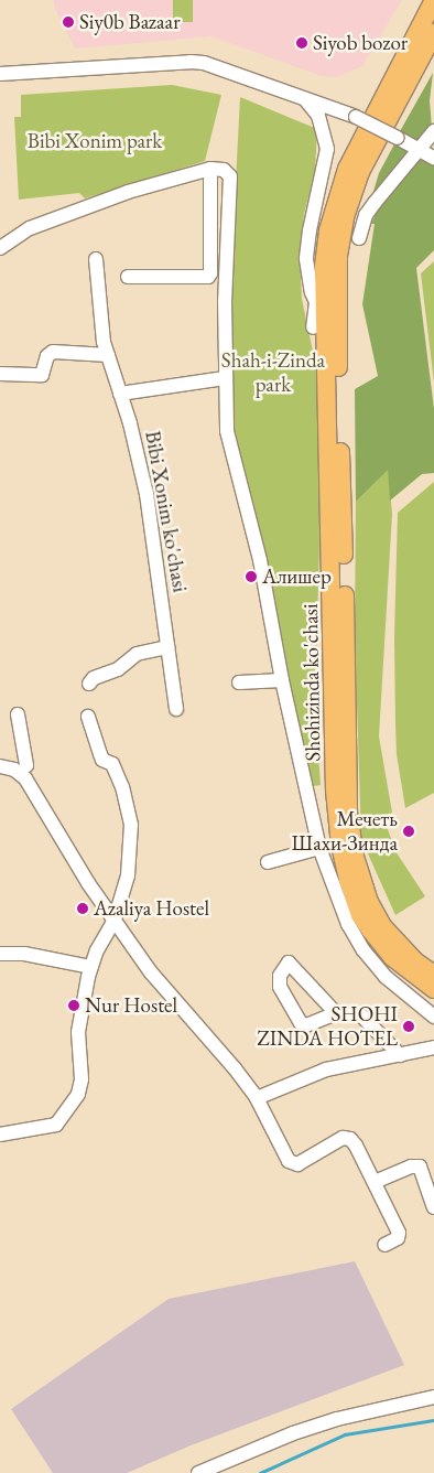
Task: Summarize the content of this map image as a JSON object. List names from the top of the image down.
{
  "streets": {
    "main road": ["Shohizinda ko'chasi"],
    "street": ["Bibi Xonim ko'chasi"]
  },
  "parks": ["Bibi Xonim park", "Shah-i-Zinda park"],
  "places": [
    "Siy0b Bazaar",
    "Siyob bozor",
    "Алишер",
    "Мечеть Шахи-Зинда",
    "Azaliya Hostel",
    "Nur Hostel",
    "SHOHI ZINDA HOTEL"
  ]
}
